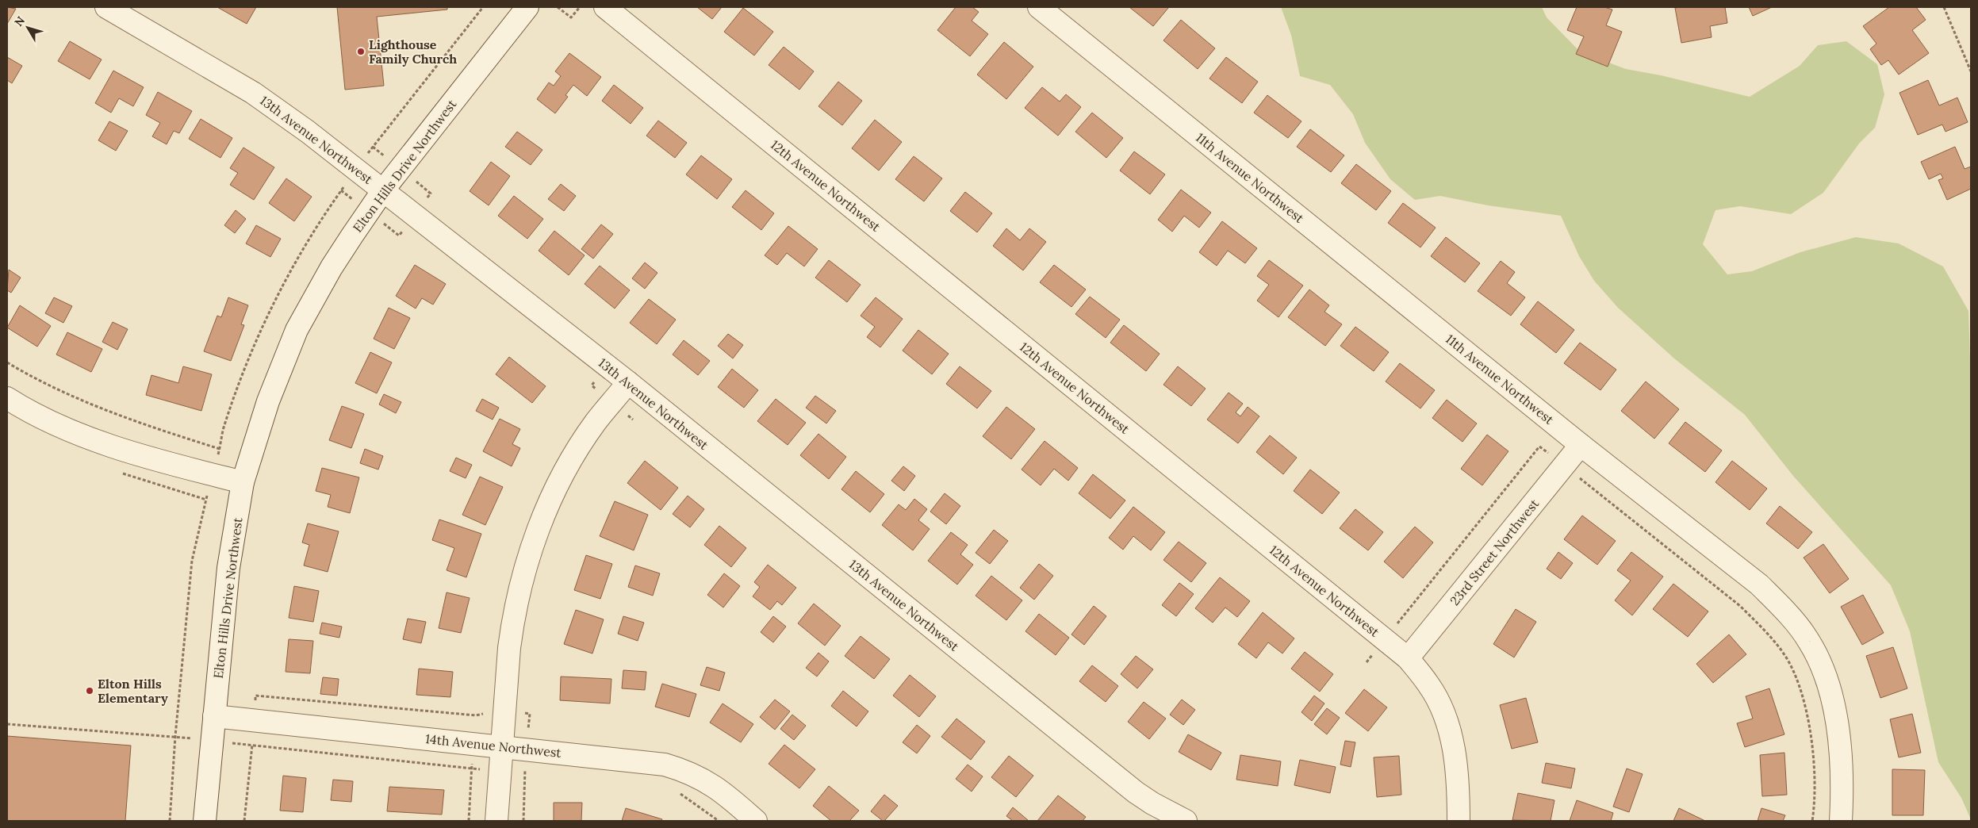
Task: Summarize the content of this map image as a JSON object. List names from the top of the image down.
{
  "streets": {
    "street": [
      "13th Avenue Northwest",
      "Elton Hills Drive Northwest",
      "11th Avenue Northwest",
      "12th Avenue Northwest",
      "23rd Street Northwest",
      "14th Avenue Northwest"
    ]
  },
  "crossings": [
    ["13th Avenue Northwest", "Elton Hills Drive Northwest"],
    ["Elton Hills Drive Northwest", "14th Avenue Northwest"],
    ["11th Avenue Northwest", "23rd Street Northwest"],
    ["12th Avenue Northwest", "23rd Street Northwest"]
  ],
  "places": ["Lighthouse Family Church", "Elton Hills Elementary"],
  "north": "top left"
}
